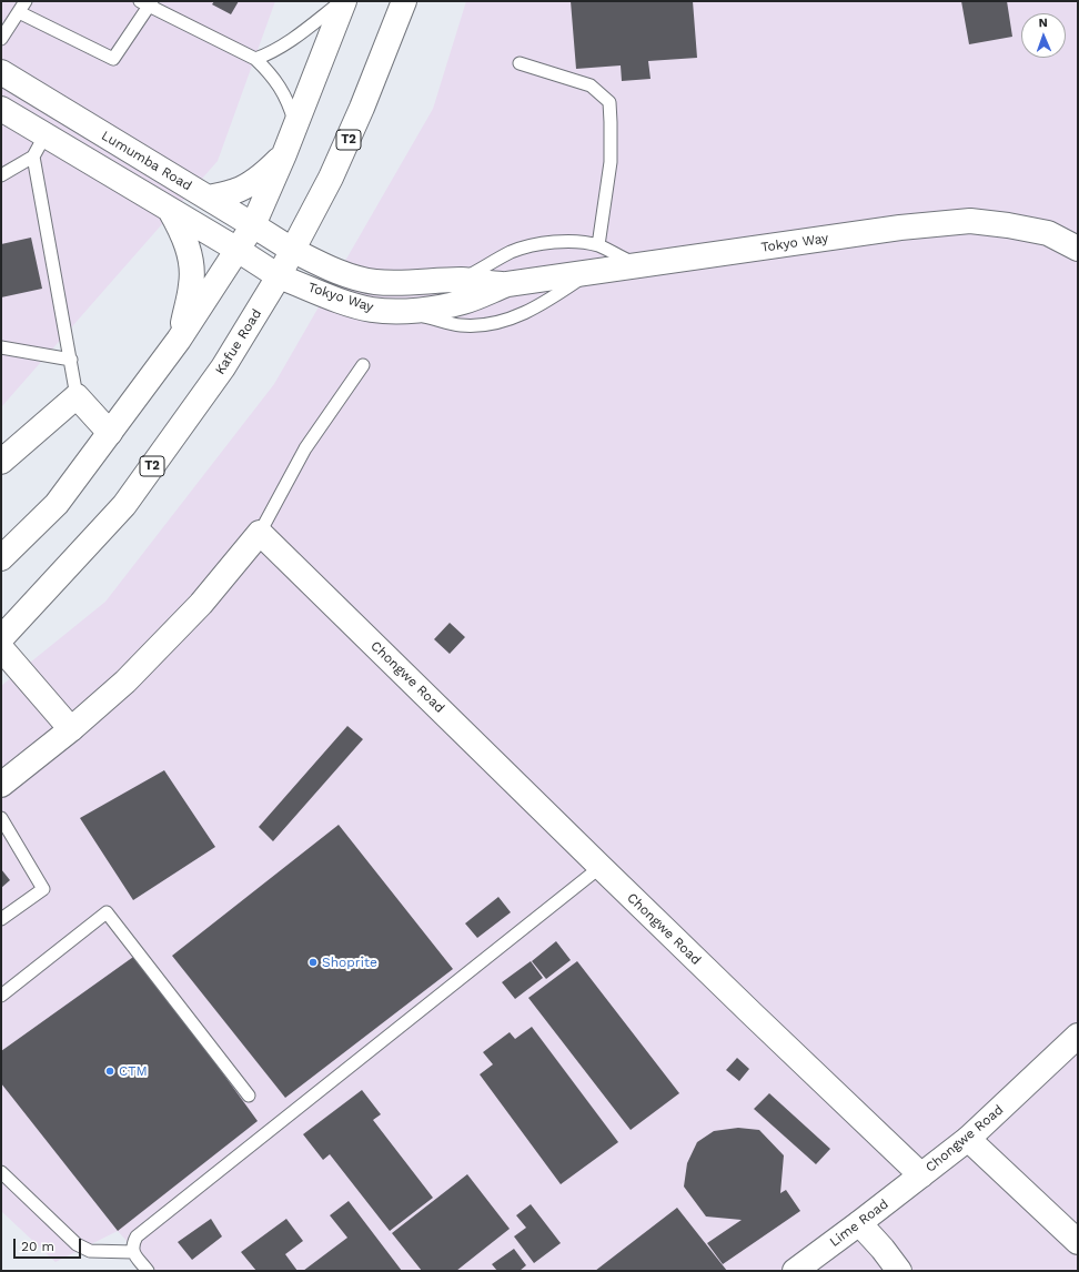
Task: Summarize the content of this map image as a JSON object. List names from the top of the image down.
{
  "streets": {
    "main road": [
      "T2",
      "Lumumba Road",
      "Tokyo Way",
      "Kafue Road",
      "Chongwe Road",
      "Lime Road"
    ]
  },
  "crossings": [
    ["Lumumba Road", "Tokyo Way"],
    ["Lumumba Road", "Kafue Road"],
    ["Tokyo Way", "Kafue Road"],
    ["Chongwe Road", "Lime Road"]
  ],
  "places": ["Shoprite", "CTM"],
  "scale_bar": "20 m",
  "north": "top"
}
